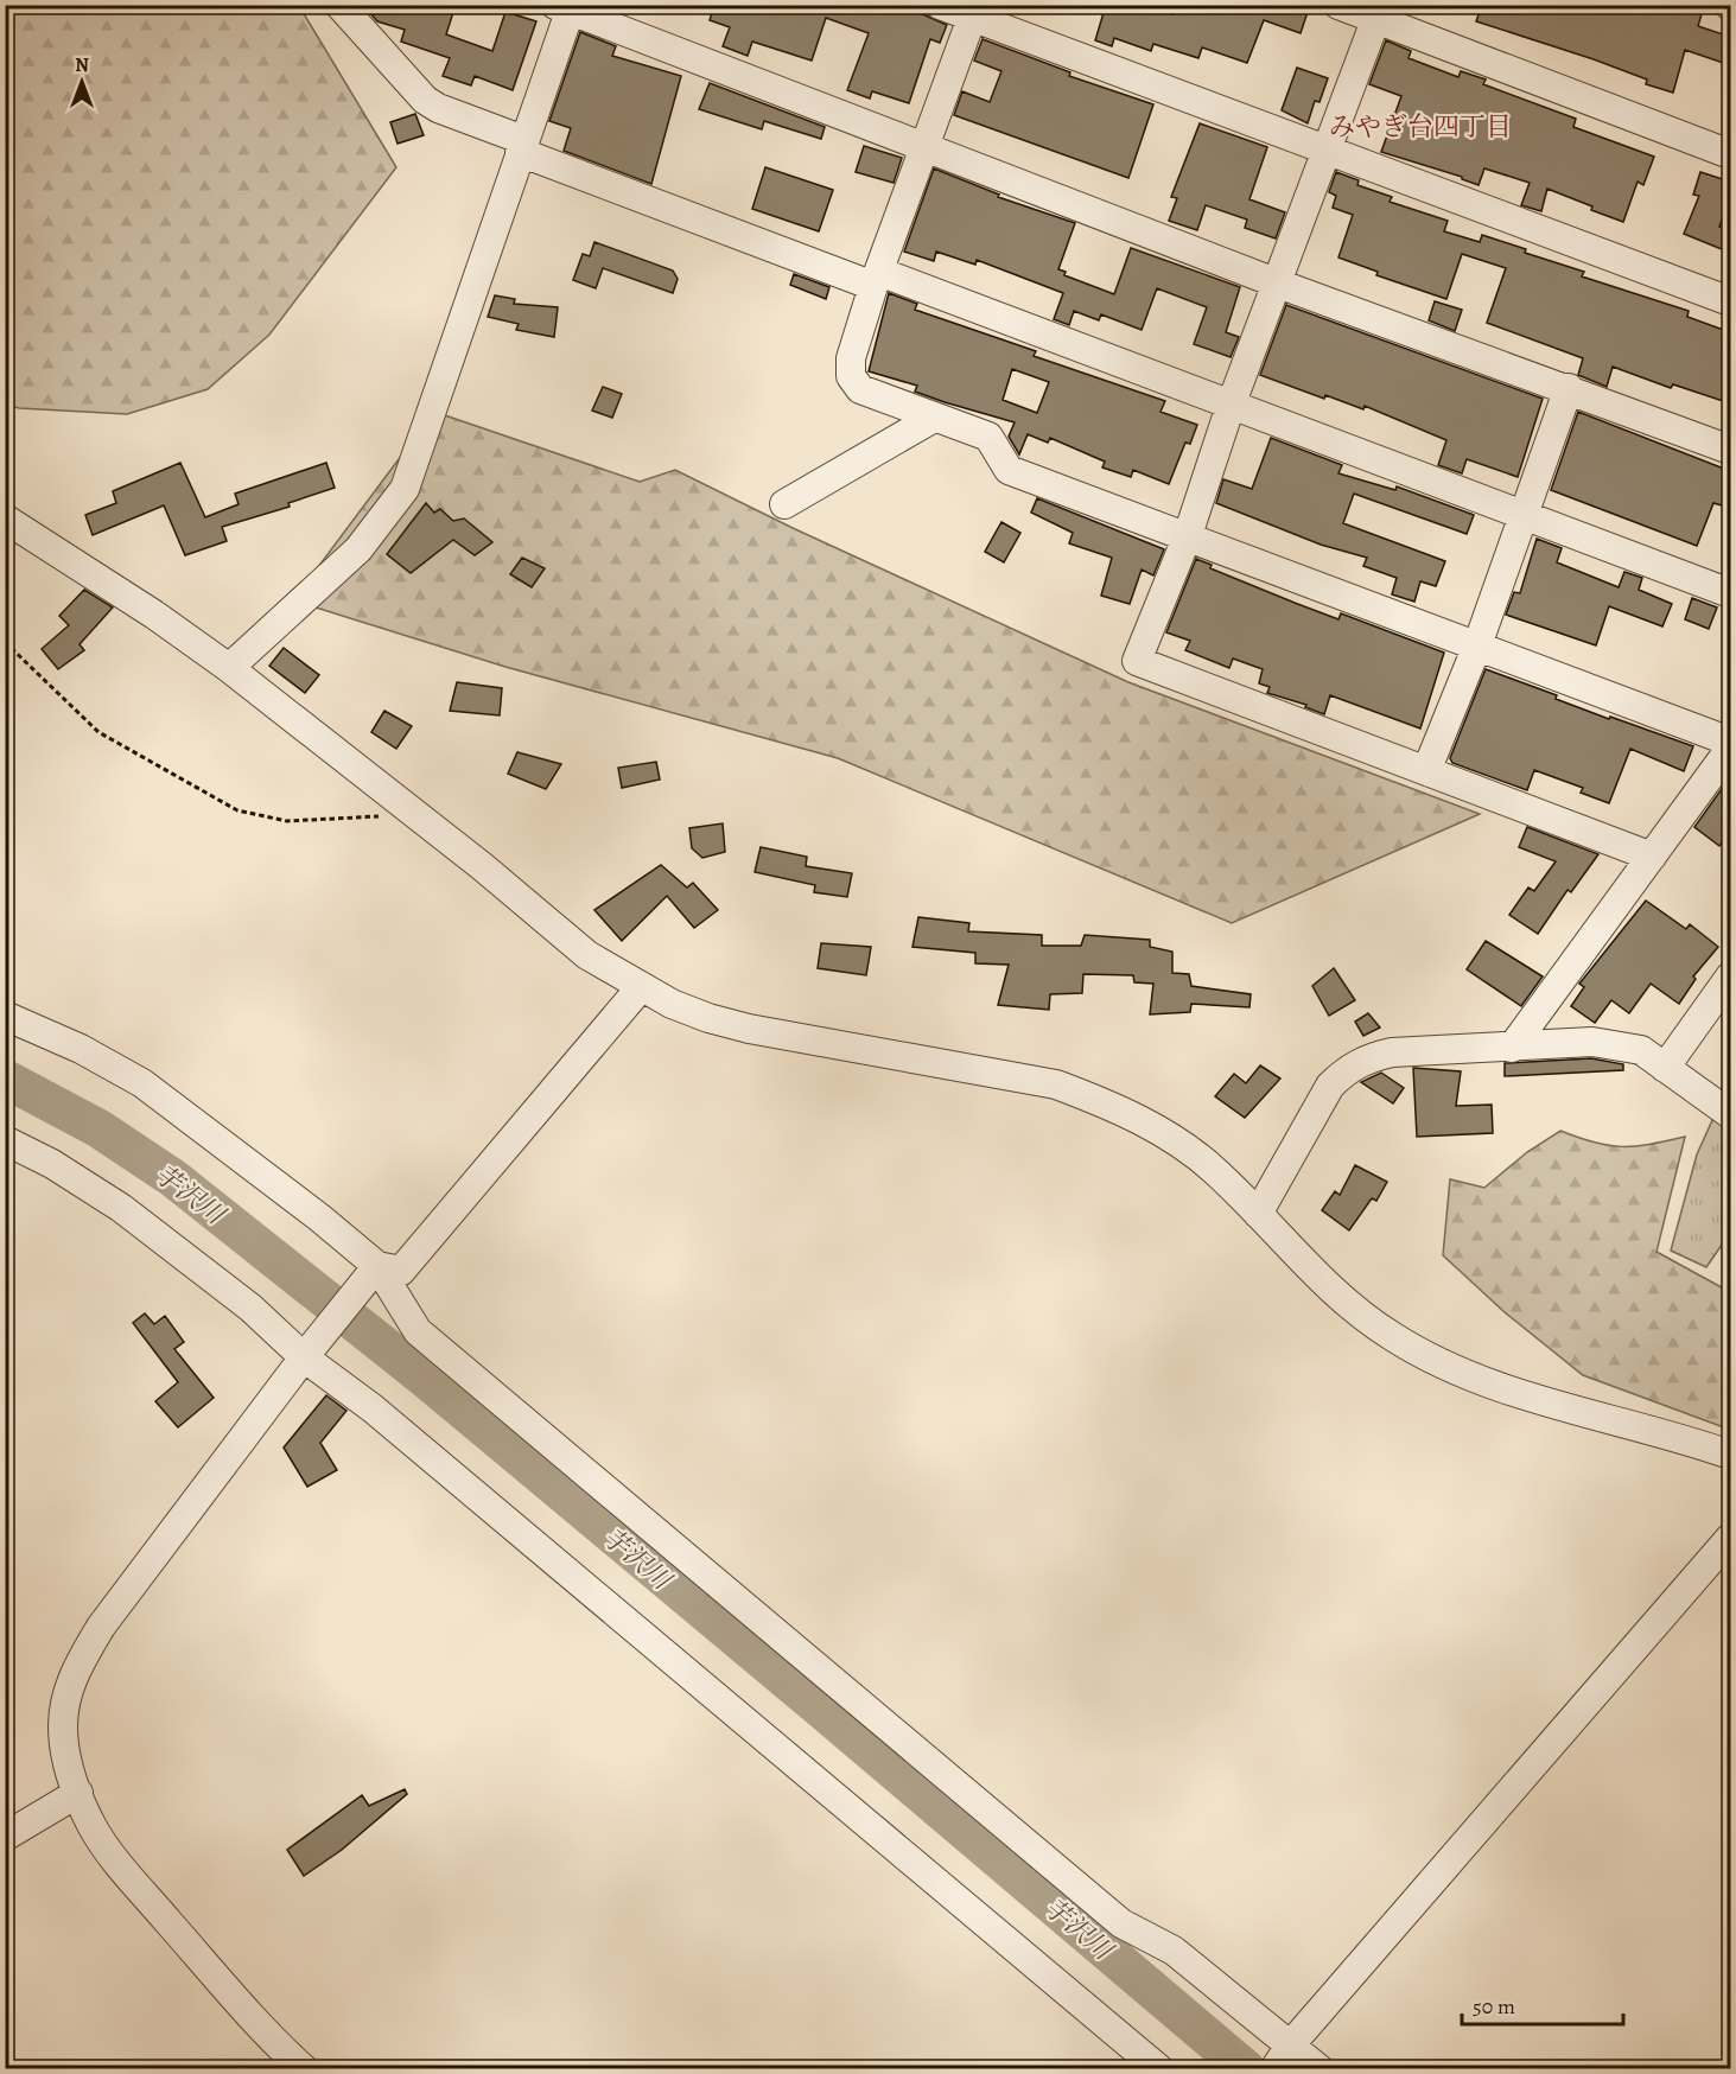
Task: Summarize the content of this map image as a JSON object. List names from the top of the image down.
{
  "districts": ["みやぎ台四丁目"],
  "water": ["芋沢川"],
  "scale_bar": "50 m",
  "north": "top"
}
